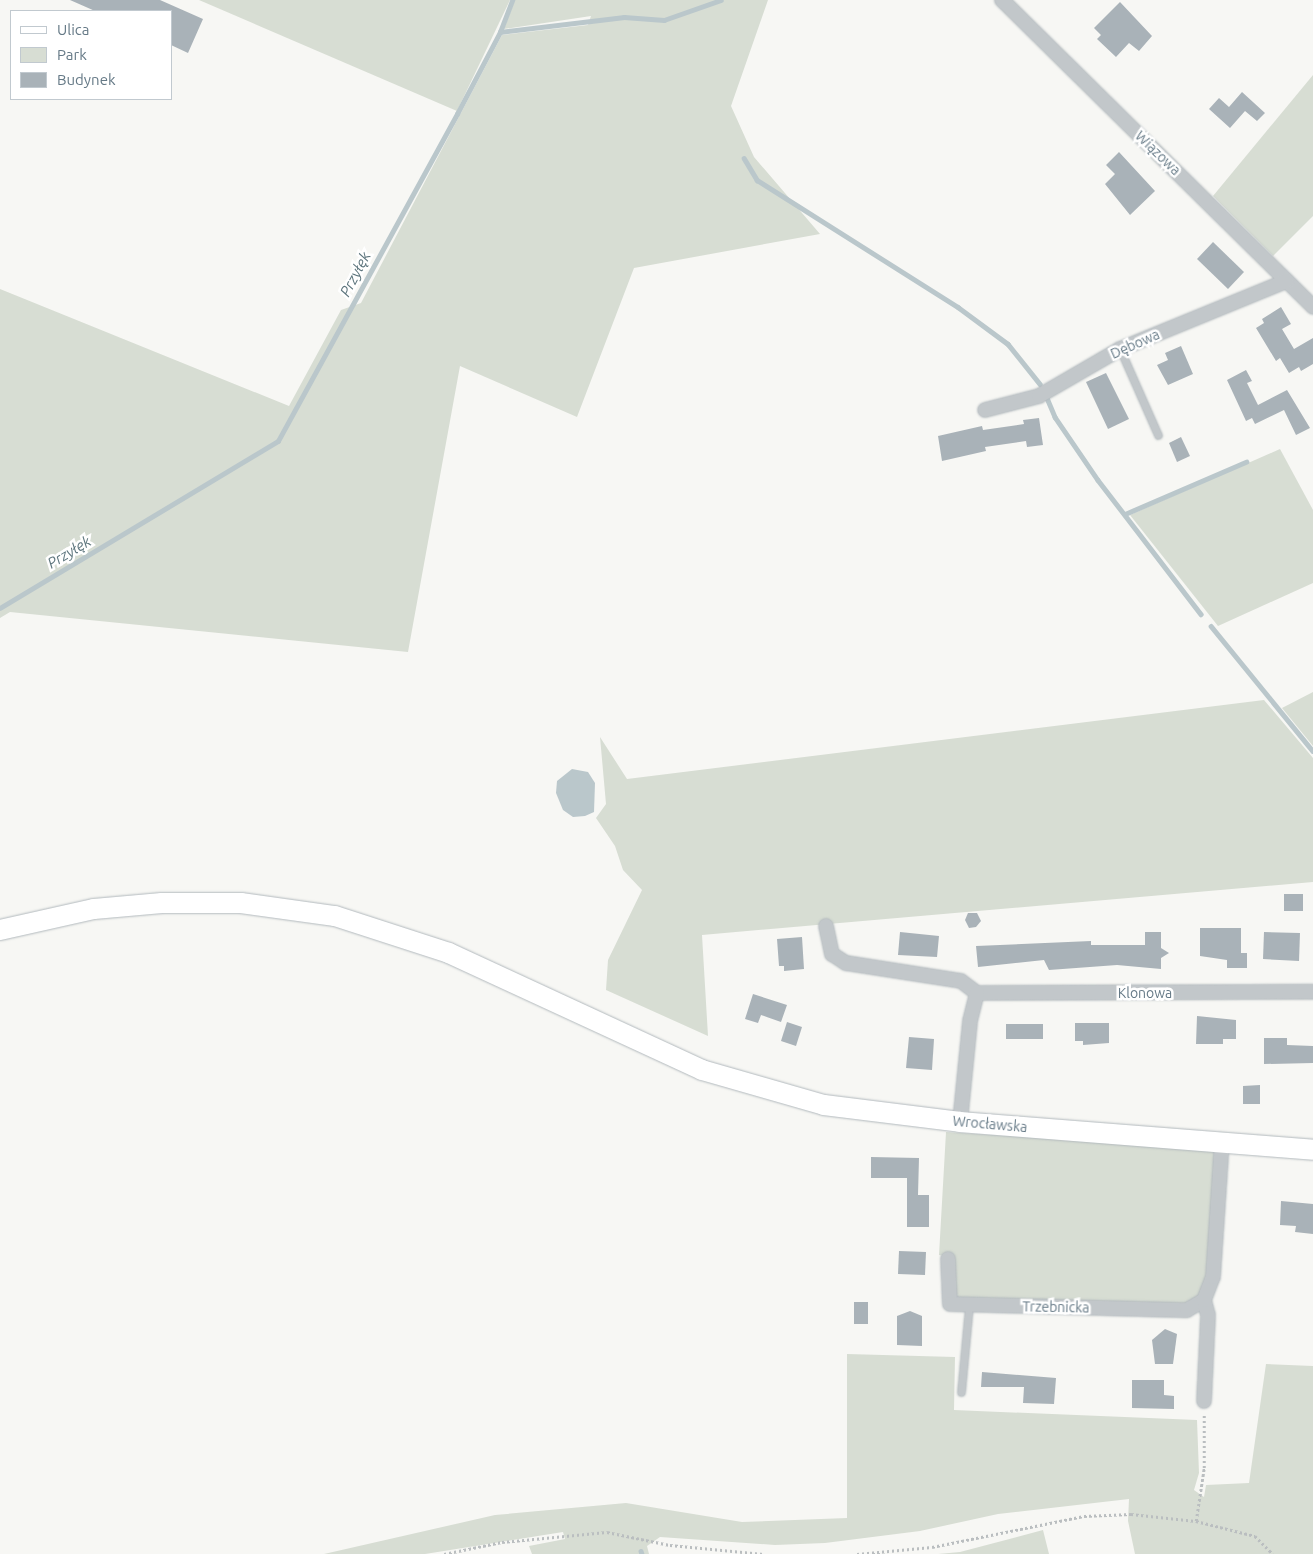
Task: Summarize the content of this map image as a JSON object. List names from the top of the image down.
{
  "streets": {
    "street": [
      "Wiązowa",
      "Dębowa",
      "Klonowa",
      "Wrocławska",
      "Trzebnicka"
    ]
  },
  "crossings": [
    ["Wiązowa", "Dębowa"]
  ],
  "water": ["Przyłęk"],
  "legend": ["Ulica", "Park", "Budynek"]
}
